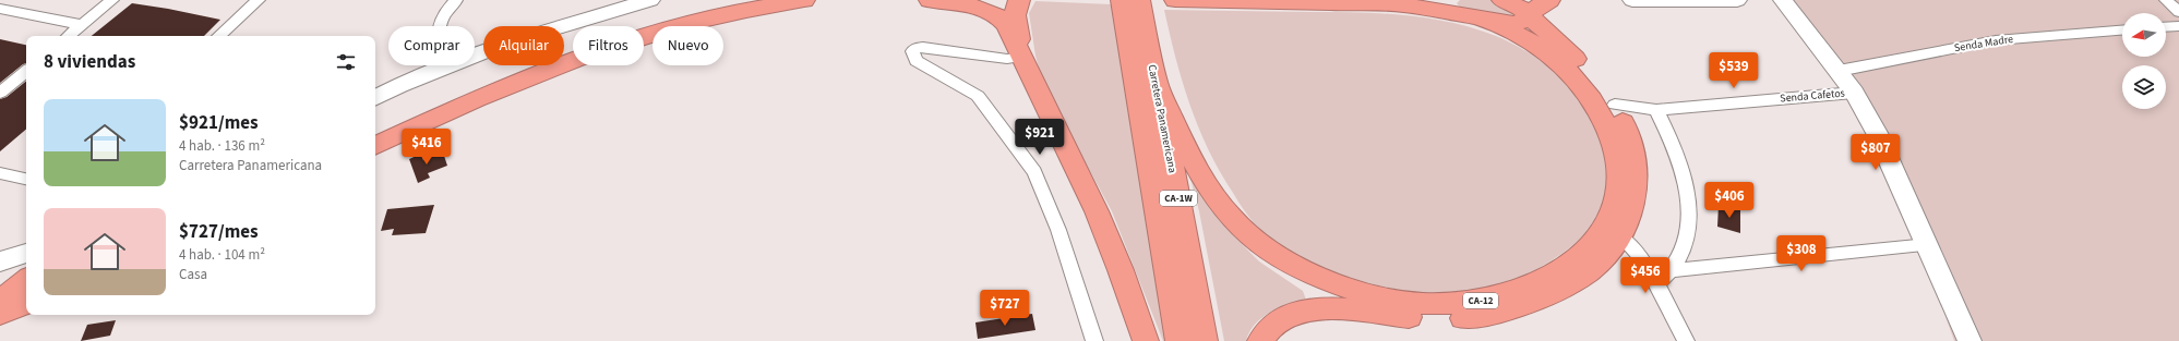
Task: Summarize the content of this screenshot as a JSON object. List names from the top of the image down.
{
  "streets": {
    "highway": ["Carretera Panamericana", "CA-1W", "CA-12"],
    "street": ["Senda Madre", "Senda Cafetos"]
  },
  "crossings": [
    ["Senda Cafetos", "CA-12"],
    ["Carretera Panamericana", "CA-12"]
  ],
  "north": "left",
  "page": {
    "chip": [
      "Comprar",
      "Alquilar",
      "Filtros",
      "Nuevo"
    ],
    "heading": "8 viviendas",
    "price": [
      "$539",
      "$921",
      "$416",
      "$807",
      "$406",
      "$308",
      "$456",
      "$727"
    ],
    "list": [
      {
        "name": "$921/mes",
        "note": "4 hab. · 136 m² · Carretera Panamericana"
      },
      {
        "name": "$727/mes",
        "note": "4 hab. · 104 m² · Casa"
      }
    ]
  }
}
